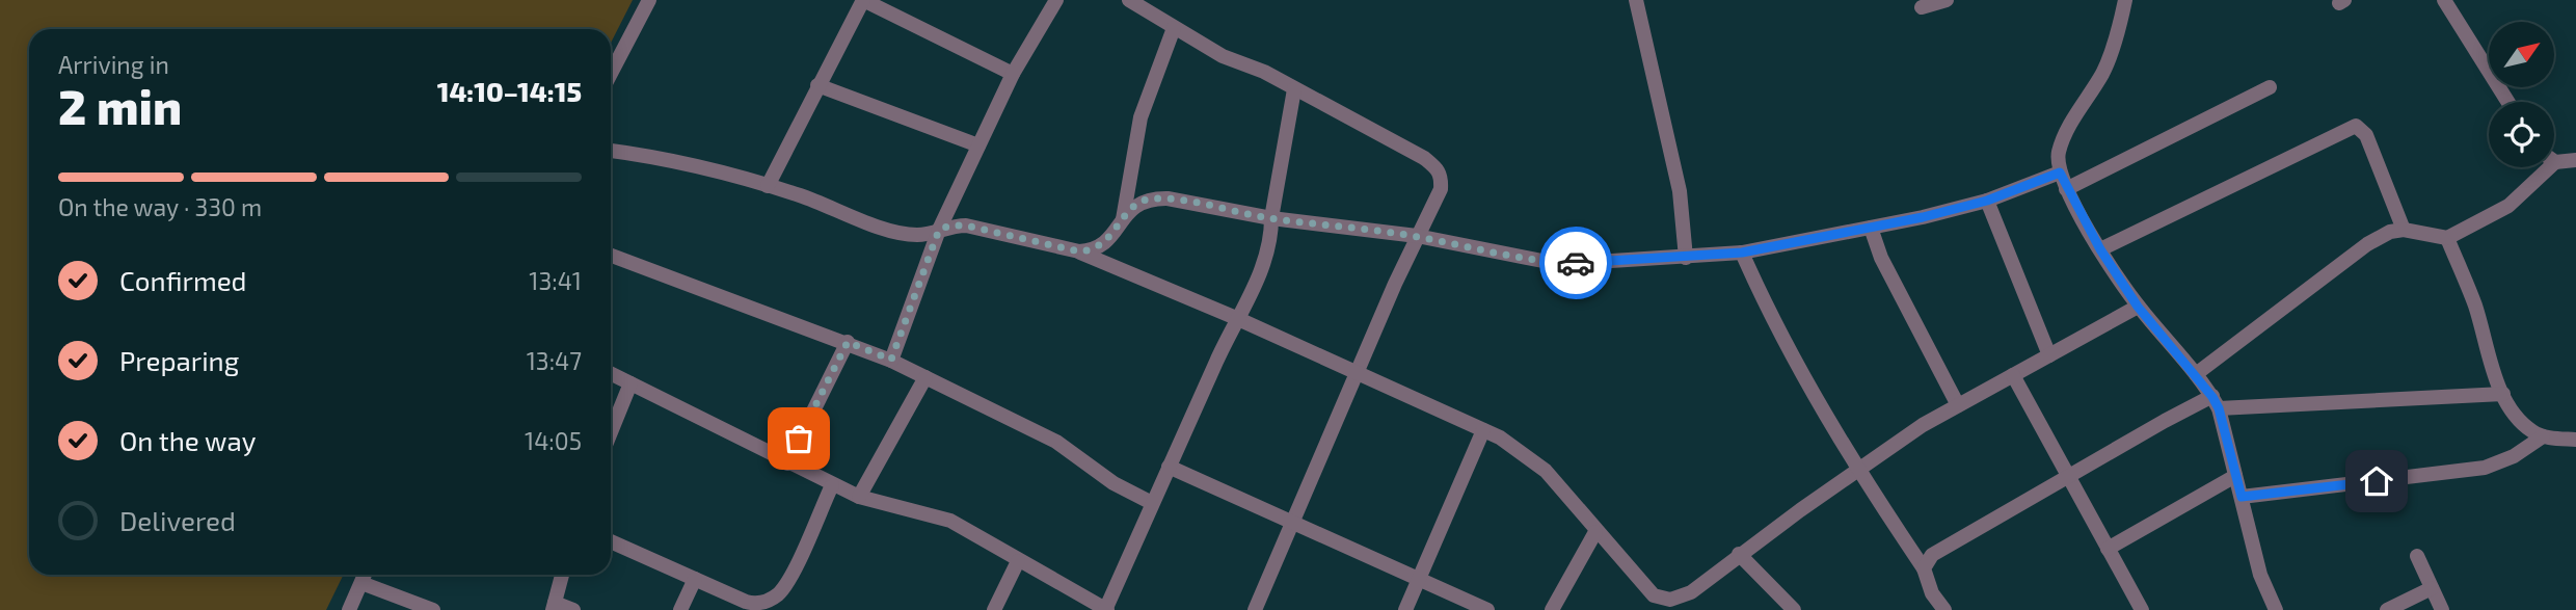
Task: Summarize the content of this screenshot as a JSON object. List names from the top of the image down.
{
  "north": "top right",
  "page": {
    "heading": ["2 min", "Arriving in", "14:10–14:15"],
    "bar": "On the way · 330 m",
    "list": [
      ["Confirmed", "13:41"],
      ["Preparing", "13:47"],
      ["On the way", "14:05"],
      "Delivered"
    ]
  }
}
